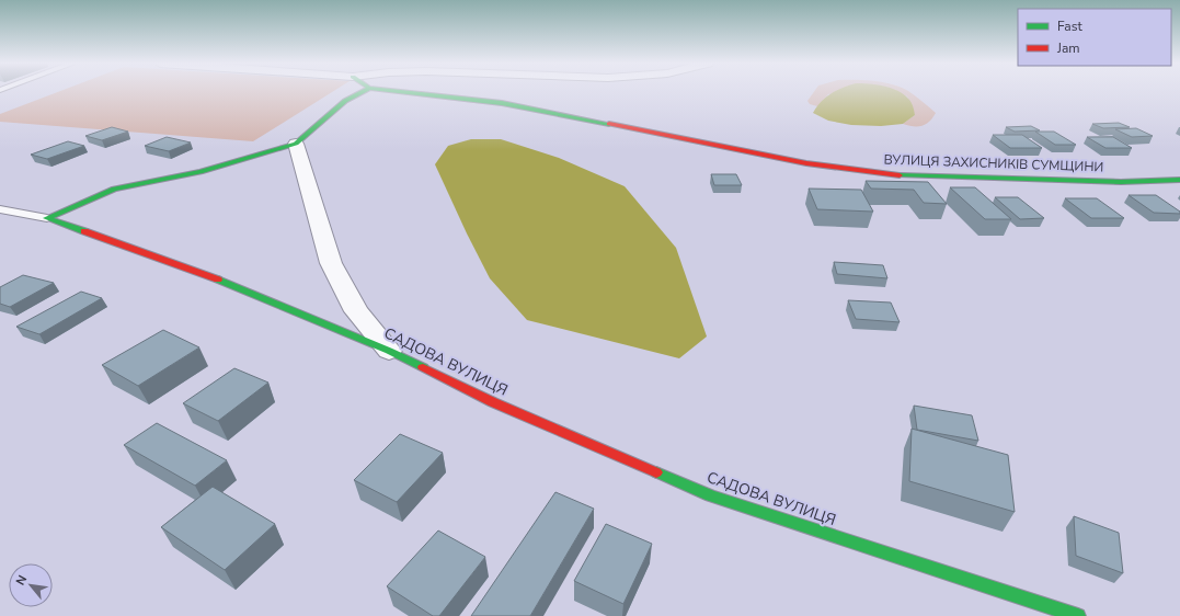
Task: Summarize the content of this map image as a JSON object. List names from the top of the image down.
{
  "streets": {
    "street": ["ВУЛИЦЯ ЗАХИСНИКІВ СУМЩИНИ", "САДОВА ВУЛИЦЯ"]
  },
  "legend": ["Fast", "Jam"],
  "north": "top left"
}
